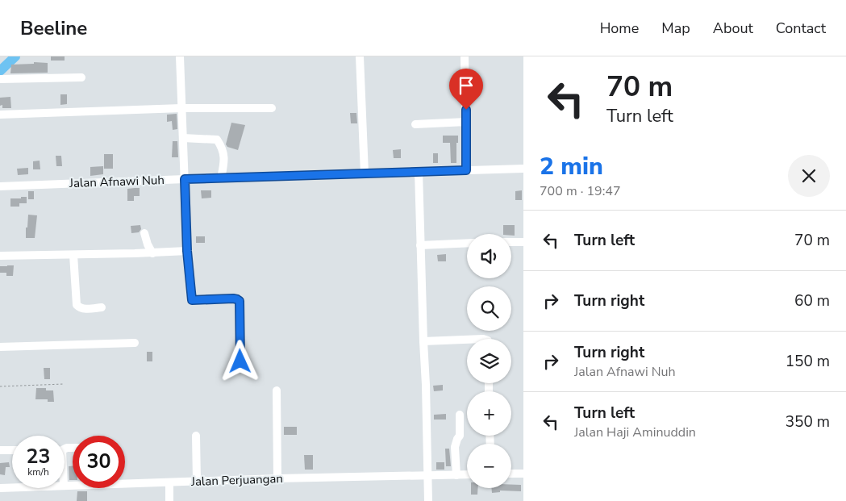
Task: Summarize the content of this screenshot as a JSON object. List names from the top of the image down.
{
  "streets": {
    "street": ["Jalan Afnawi Nuh", "Jalan Perjuangan"]
  },
  "page": {
    "header": "Beeline",
    "nav": [
      "Home",
      "Map",
      "About",
      "Contact"
    ],
    "turn": ["70 m", "Turn left"],
    "heading": ["2 min", "700 m · 19:47"],
    "list": [
      {
        "name": "Turn left",
        "value": "70 m"
      },
      {
        "name": "Turn right",
        "value": "60 m"
      },
      {
        "name": "Turn right",
        "note": "Jalan Afnawi Nuh",
        "value": "150 m"
      },
      {
        "name": "Turn left",
        "note": "Jalan Haji Aminuddin",
        "value": "350 m"
      }
    ],
    "map_buttons": ["+", "−"],
    "speed": "23 km/h",
    "limit": "30"
  }
}
